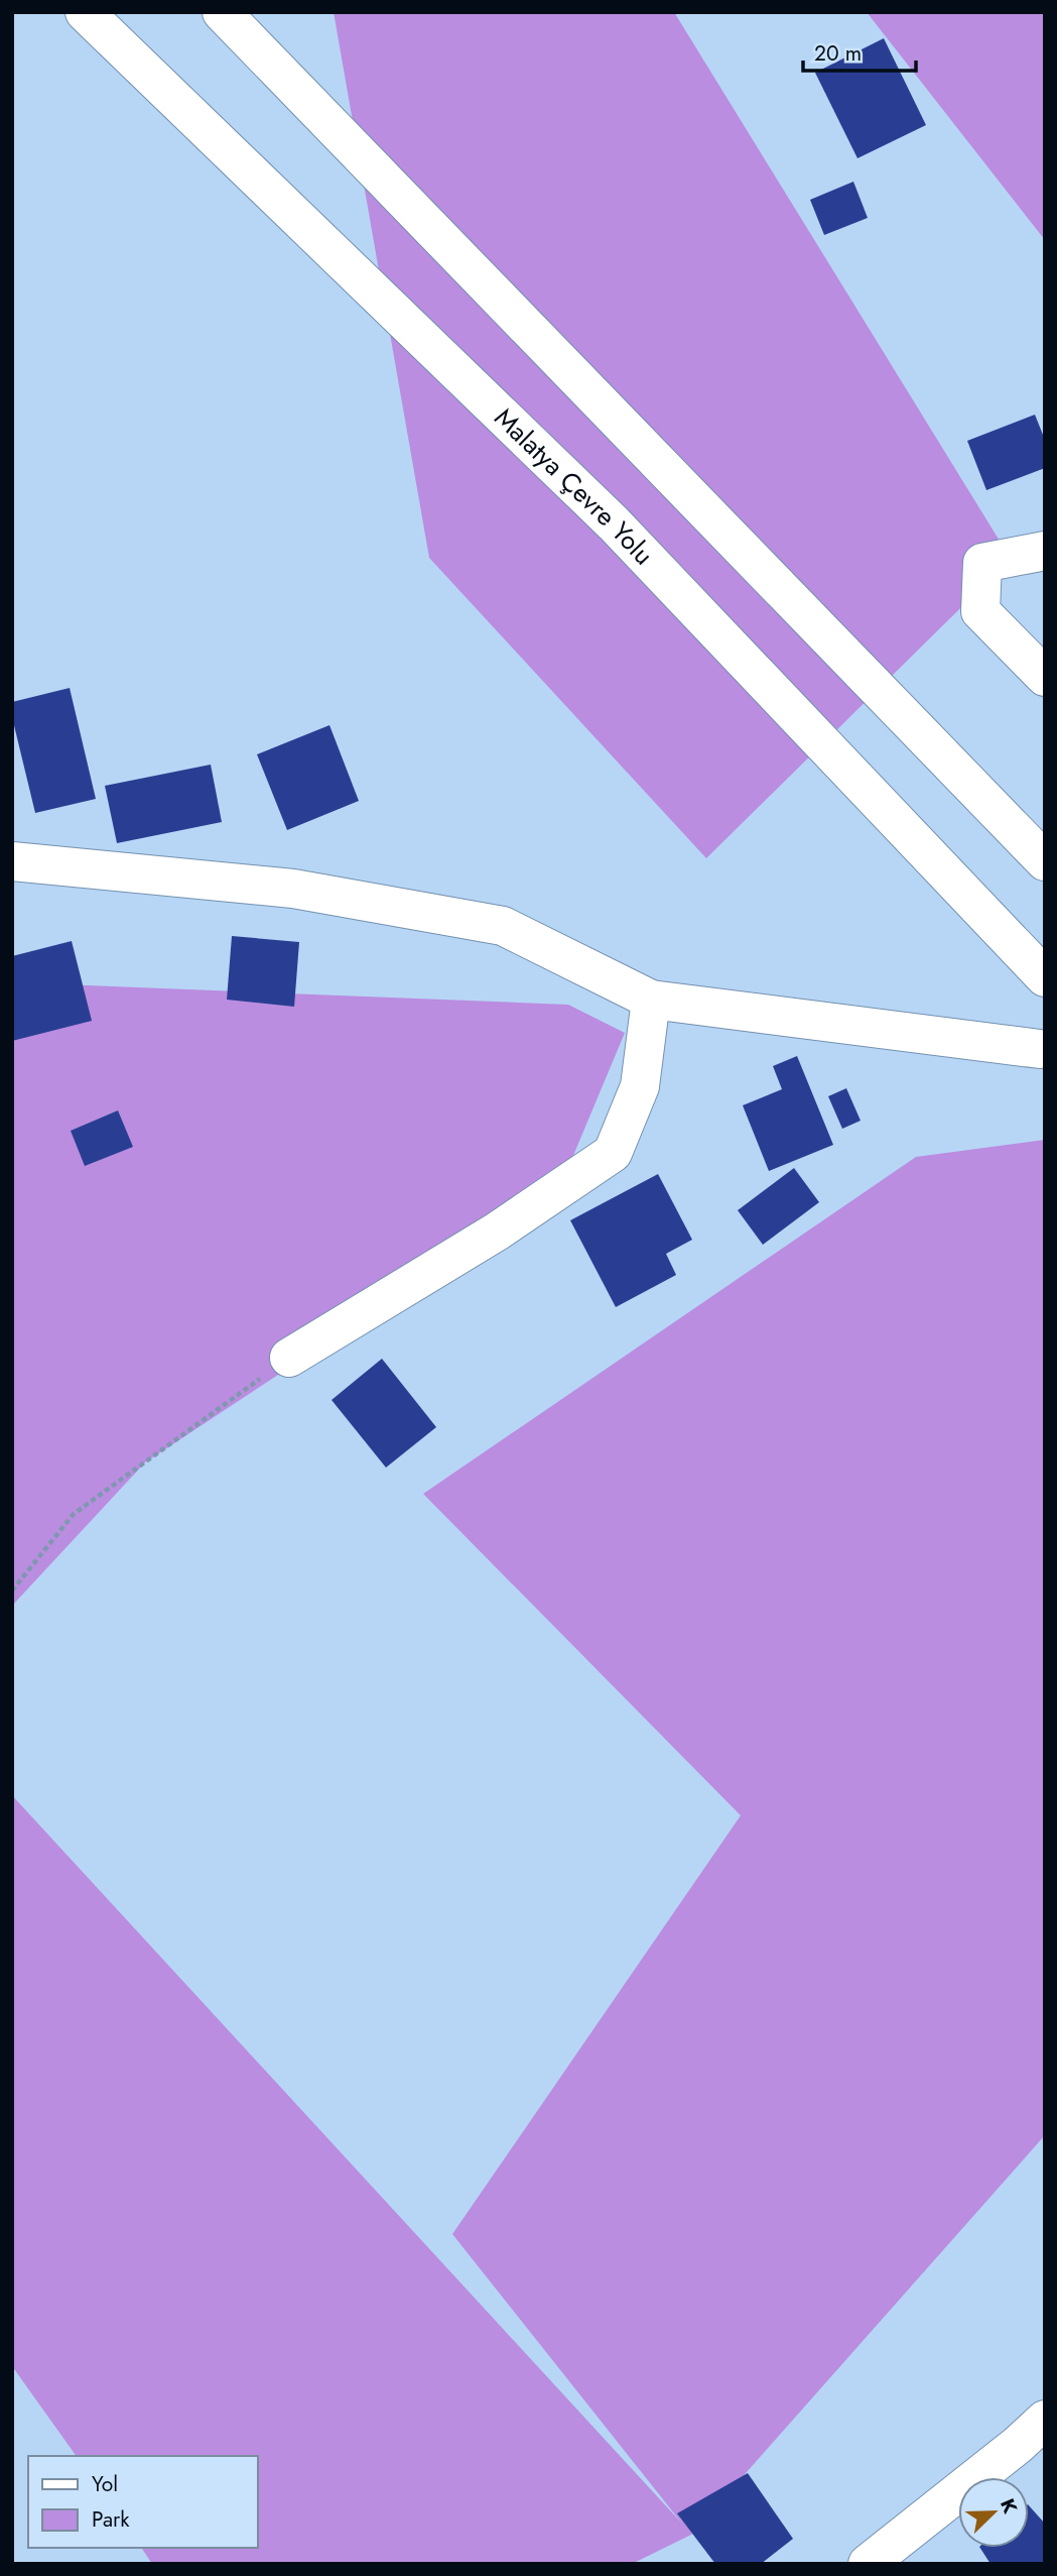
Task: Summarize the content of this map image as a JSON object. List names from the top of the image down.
{
  "streets": {
    "main road": ["Malatya Çevre Yolu"]
  },
  "legend": ["Yol", "Park"],
  "scale_bar": "20 m",
  "north": "top right"
}
